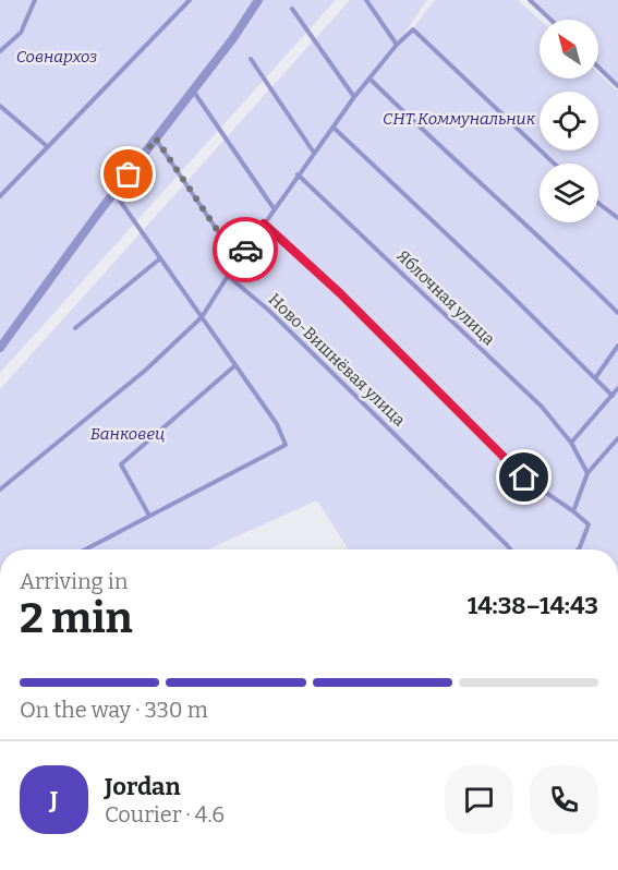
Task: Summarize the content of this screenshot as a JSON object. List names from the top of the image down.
{
  "streets": {
    "lane": ["Яблочная улица", "Ново-Вишнёвая улица"]
  },
  "parks": ["Совнархоз", "СНТ Коммунальник", "Банковец"],
  "north": "top left",
  "page": {
    "heading": ["2 min", "Arriving in", "14:38–14:43"],
    "panel": ["Jordan", "Courier · 4.6"],
    "bar": "On the way · 330 m",
    "round": "J"
  }
}
